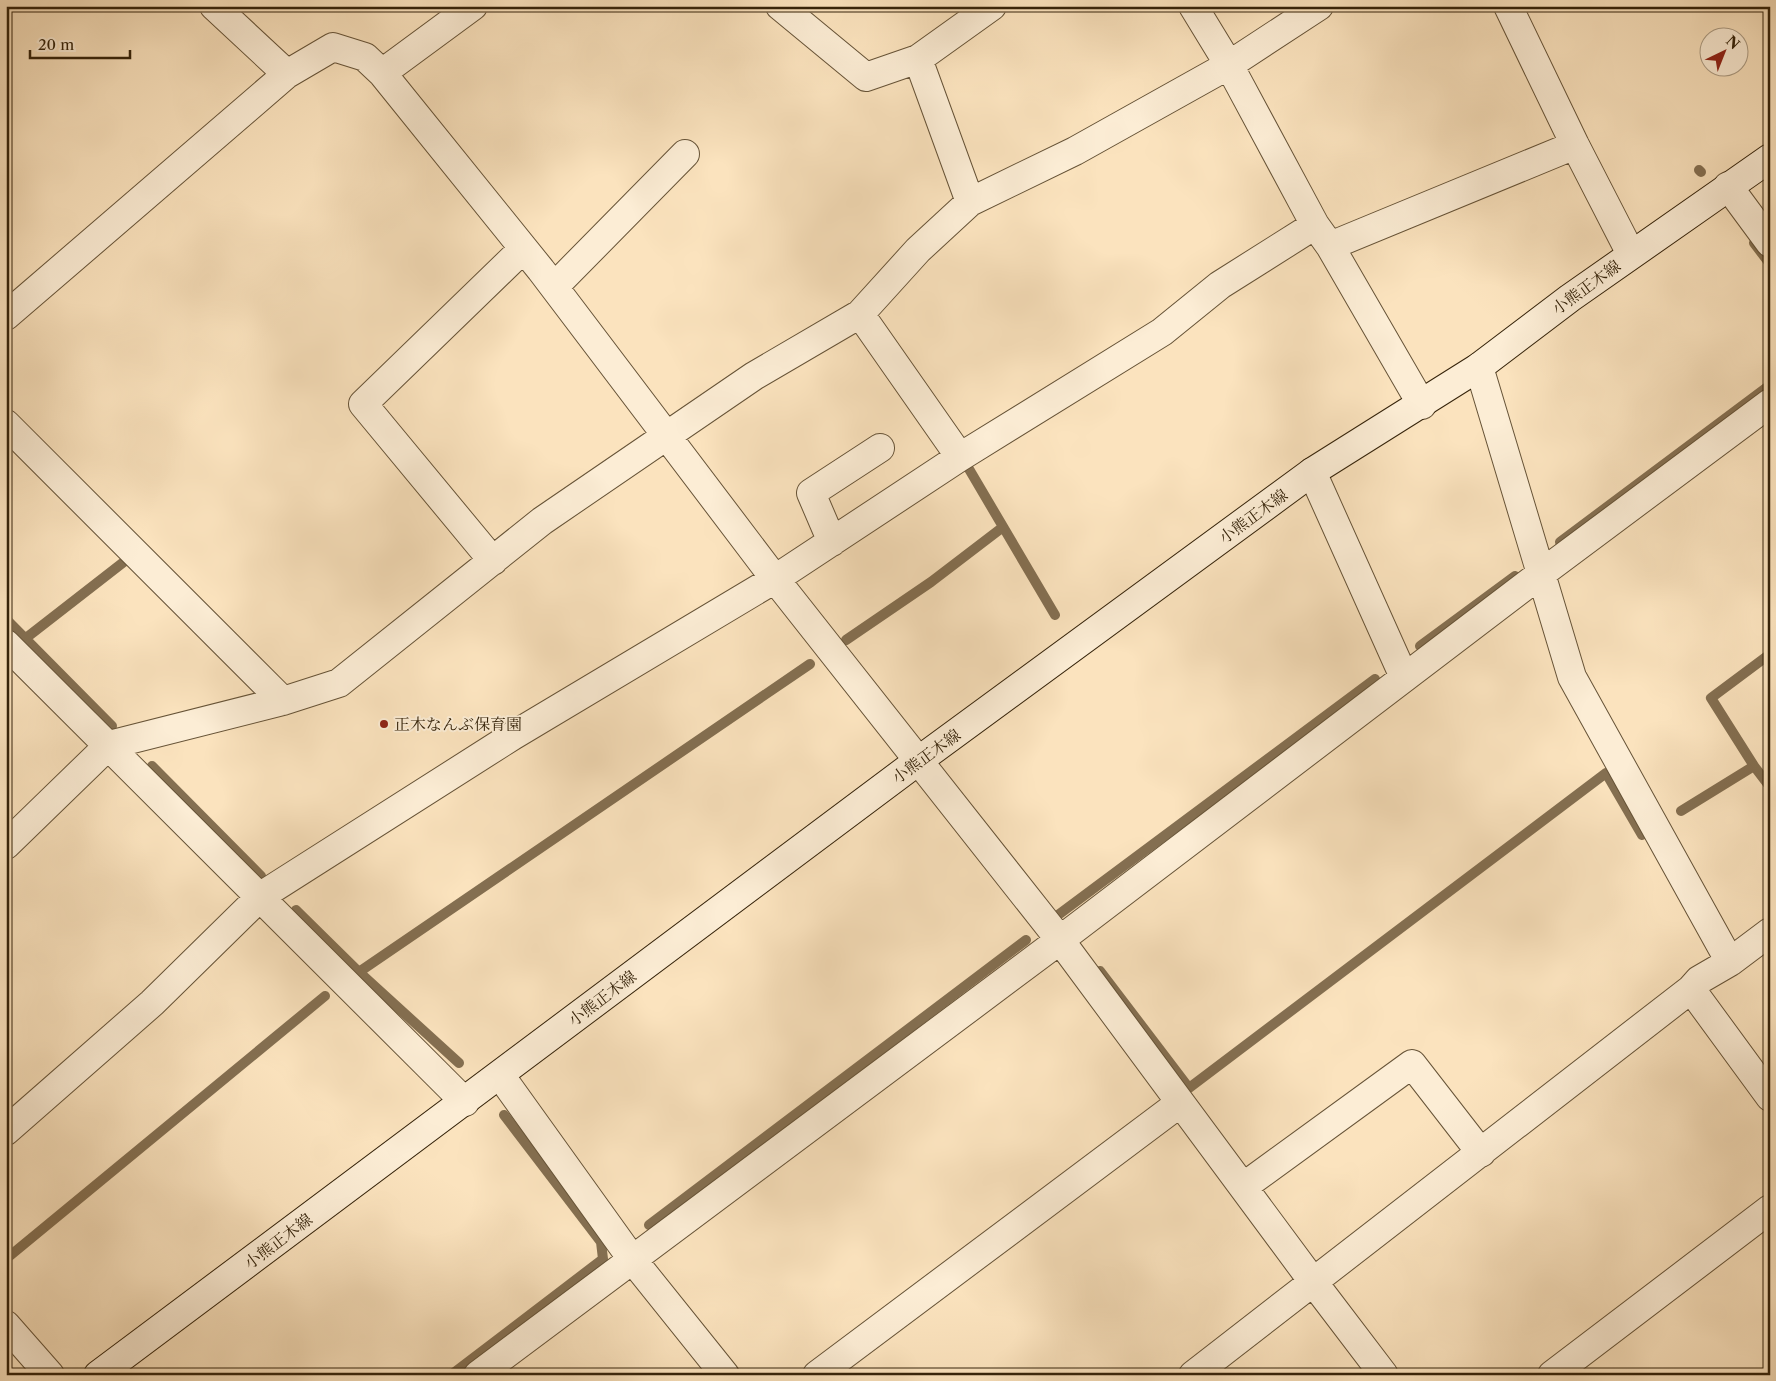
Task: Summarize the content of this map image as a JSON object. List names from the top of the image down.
{
  "streets": {
    "street": ["小熊正木線"]
  },
  "places": ["正木なんぶ保育園"],
  "scale_bar": "20 m",
  "north": "top right"
}
